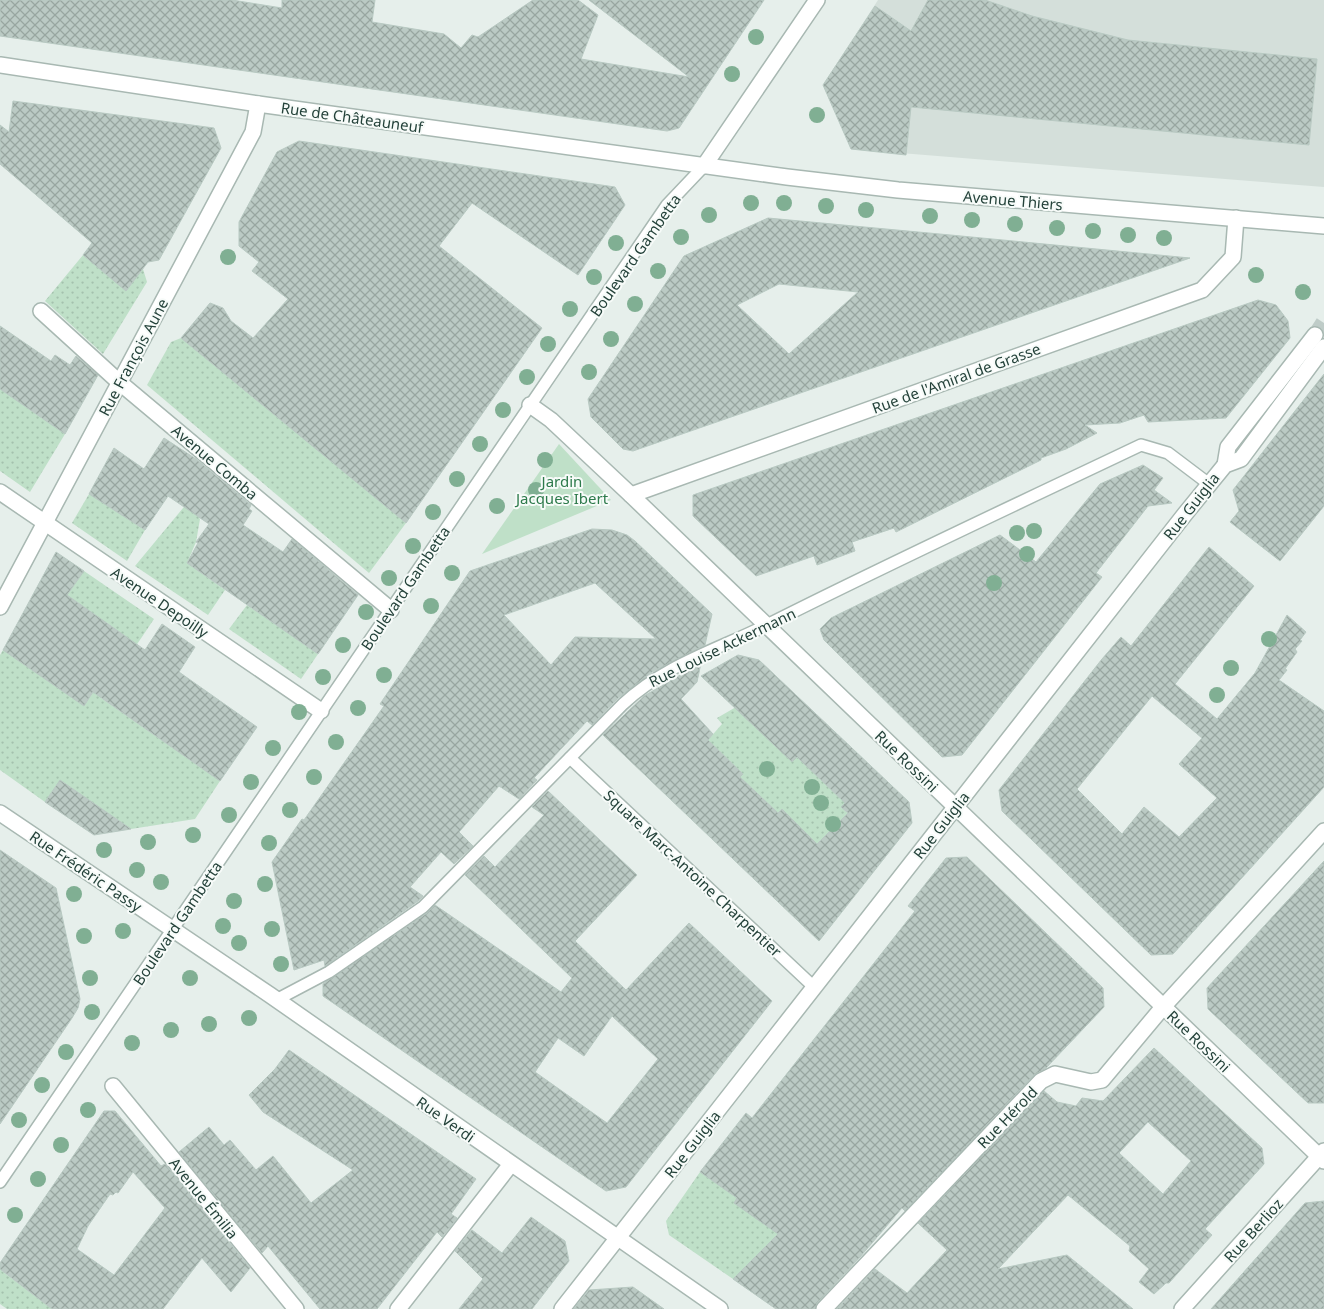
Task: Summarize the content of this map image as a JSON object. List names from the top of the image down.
{
  "streets": {
    "street": [
      "Rue de Châteauneuf",
      "Avenue Thiers",
      "Boulevard Gambetta",
      "Rue François Aune",
      "Rue de l'Amiral de Grasse",
      "Avenue Comba",
      "Rue Guiglia",
      "Avenue Depoilly",
      "Rue Rossini",
      "Rue Frédéric Passy",
      "Rue Hérold",
      "Rue Verdi",
      "Avenue Émilia",
      "Rue Berlioz"
    ],
    "lane": ["Rue Louise Ackermann", "Square Marc-Antoine Charpentier"]
  },
  "crossings": [
    ["Rue de Châteauneuf", "Avenue Thiers"],
    ["Rue de Châteauneuf", "Boulevard Gambetta"],
    ["Rue de Châteauneuf", "Rue François Aune"],
    ["Avenue Thiers", "Boulevard Gambetta"],
    ["Avenue Thiers", "Rue de l'Amiral de Grasse"],
    ["Boulevard Gambetta", "Avenue Comba"],
    ["Boulevard Gambetta", "Avenue Depoilly"],
    ["Boulevard Gambetta", "Rue Rossini"],
    ["Boulevard Gambetta", "Rue Frédéric Passy"],
    ["Boulevard Gambetta", "Rue Verdi"],
    ["Rue François Aune", "Avenue Comba"],
    ["Rue François Aune", "Avenue Depoilly"],
    ["Rue de l'Amiral de Grasse", "Rue Rossini"],
    ["Rue Guiglia", "Rue Louise Ackermann"],
    ["Rue Guiglia", "Rue Rossini"],
    ["Rue Guiglia", "Square Marc-Antoine Charpentier"],
    ["Rue Guiglia", "Rue Verdi"],
    ["Rue Louise Ackermann", "Rue Rossini"],
    ["Rue Louise Ackermann", "Square Marc-Antoine Charpentier"],
    ["Rue Louise Ackermann", "Rue Verdi"],
    ["Rue Rossini", "Rue Hérold"],
    ["Rue Rossini", "Rue Berlioz"],
    ["Rue Frédéric Passy", "Rue Verdi"]
  ],
  "parks": ["Jardin Jacques Ibert"]
}
